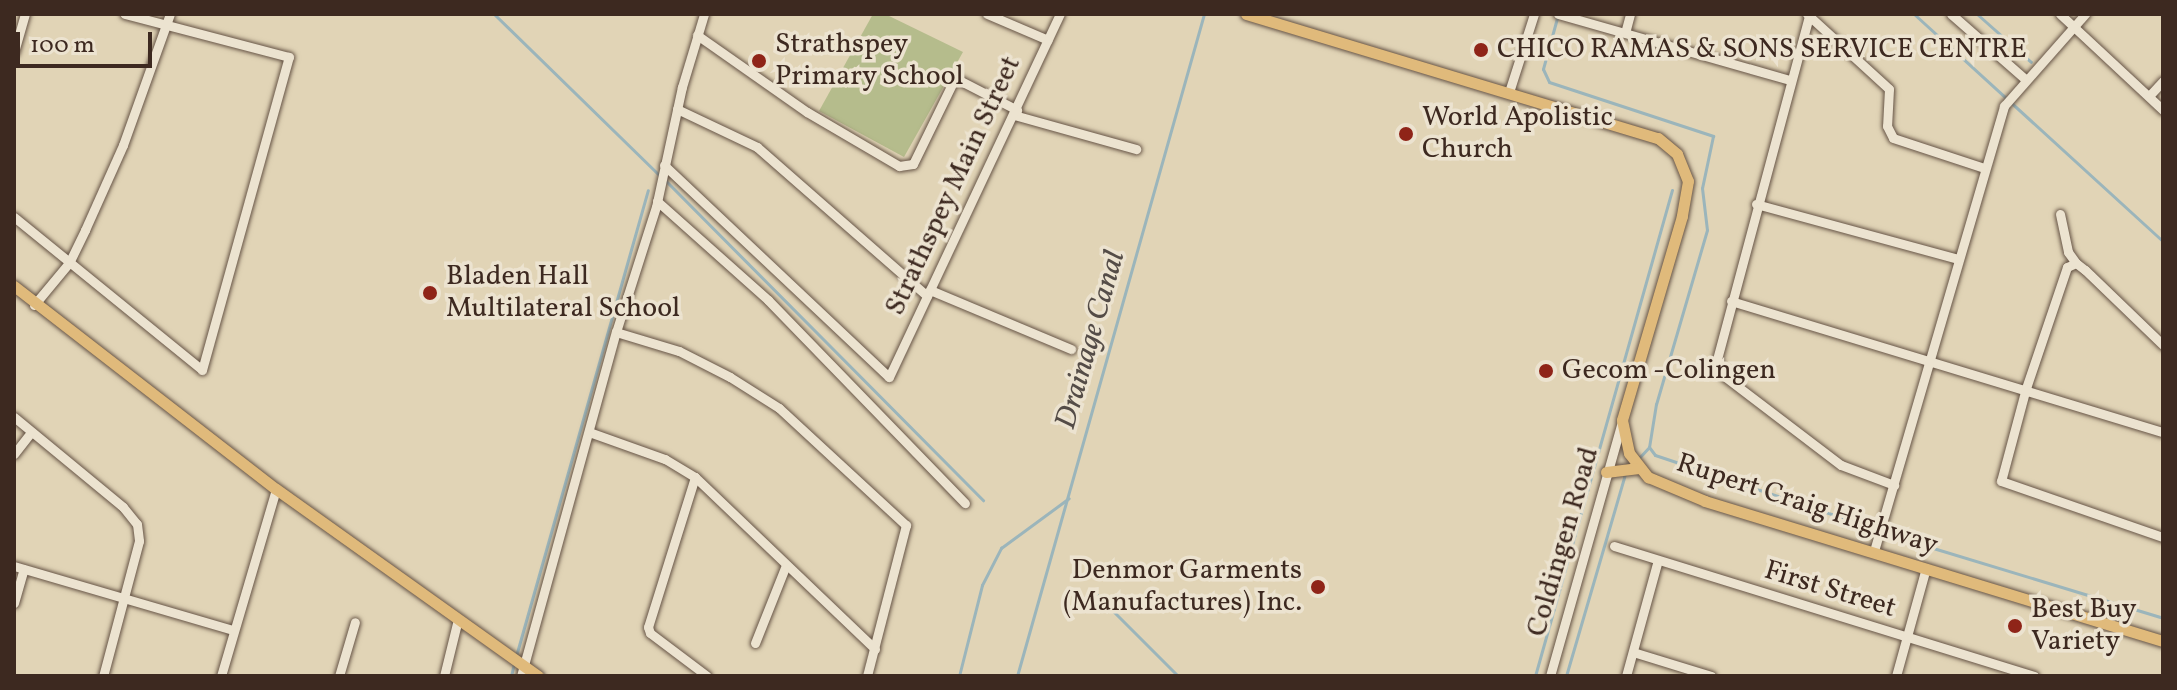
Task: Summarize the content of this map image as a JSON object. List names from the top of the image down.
{
  "streets": {
    "main road": ["Rupert Craig Highway"],
    "street": ["Strathspey Main Street", "Coldingen Road", "First Street"]
  },
  "crossings": [
    ["Rupert Craig Highway", "Coldingen Road"]
  ],
  "water": ["Drainage Canal"],
  "places": [
    "CHICO RAMAS & SONS SERVICE CENTRE",
    "Strathspey Primary School",
    "World Apolistic Church",
    "Bladen Hall Multilateral School",
    "Gecom -Colingen",
    "Denmor Garments (Manufactures) Inc.",
    "Best Buy Variety"
  ],
  "scale_bar": "100 m"
}
